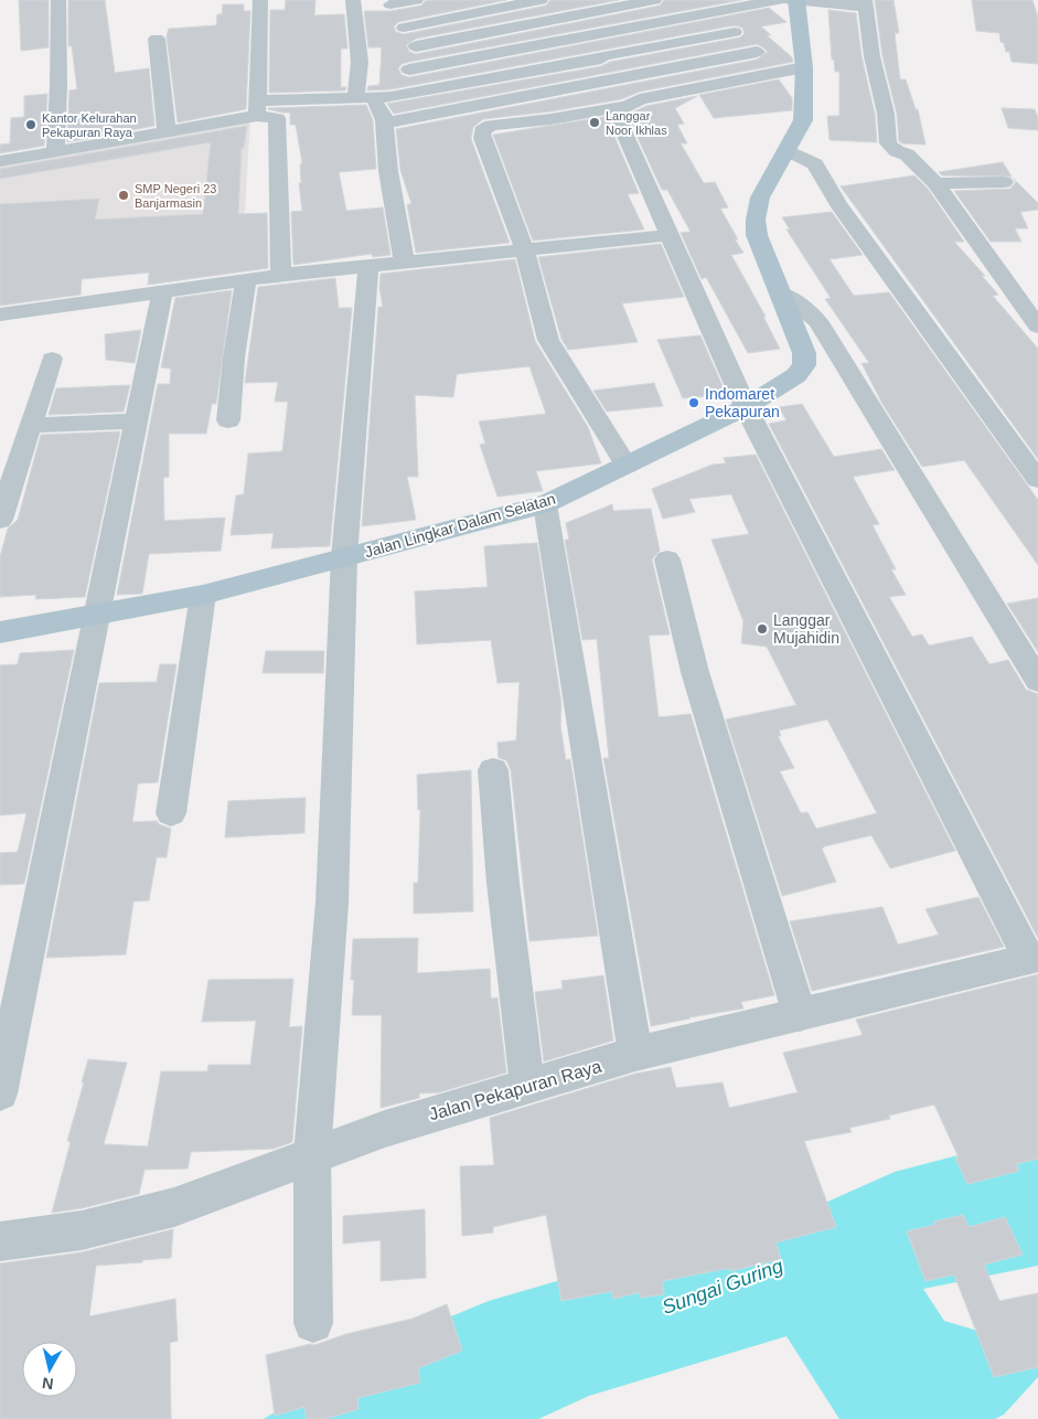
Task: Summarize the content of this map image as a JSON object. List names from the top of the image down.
{
  "streets": {
    "main road": ["Jalan Lingkar Dalam Selatan"],
    "street": ["Jalan Pekapuran Raya"]
  },
  "water": ["Sungai Guring"],
  "places": [
    "Langgar Noor Ikhlas",
    "Kantor Kelurahan Pekapuran Raya",
    "SMP Negeri 23 Banjarmasin",
    "Indomaret Pekapuran",
    "Langgar Mujahidin"
  ],
  "north": "bottom"
}
